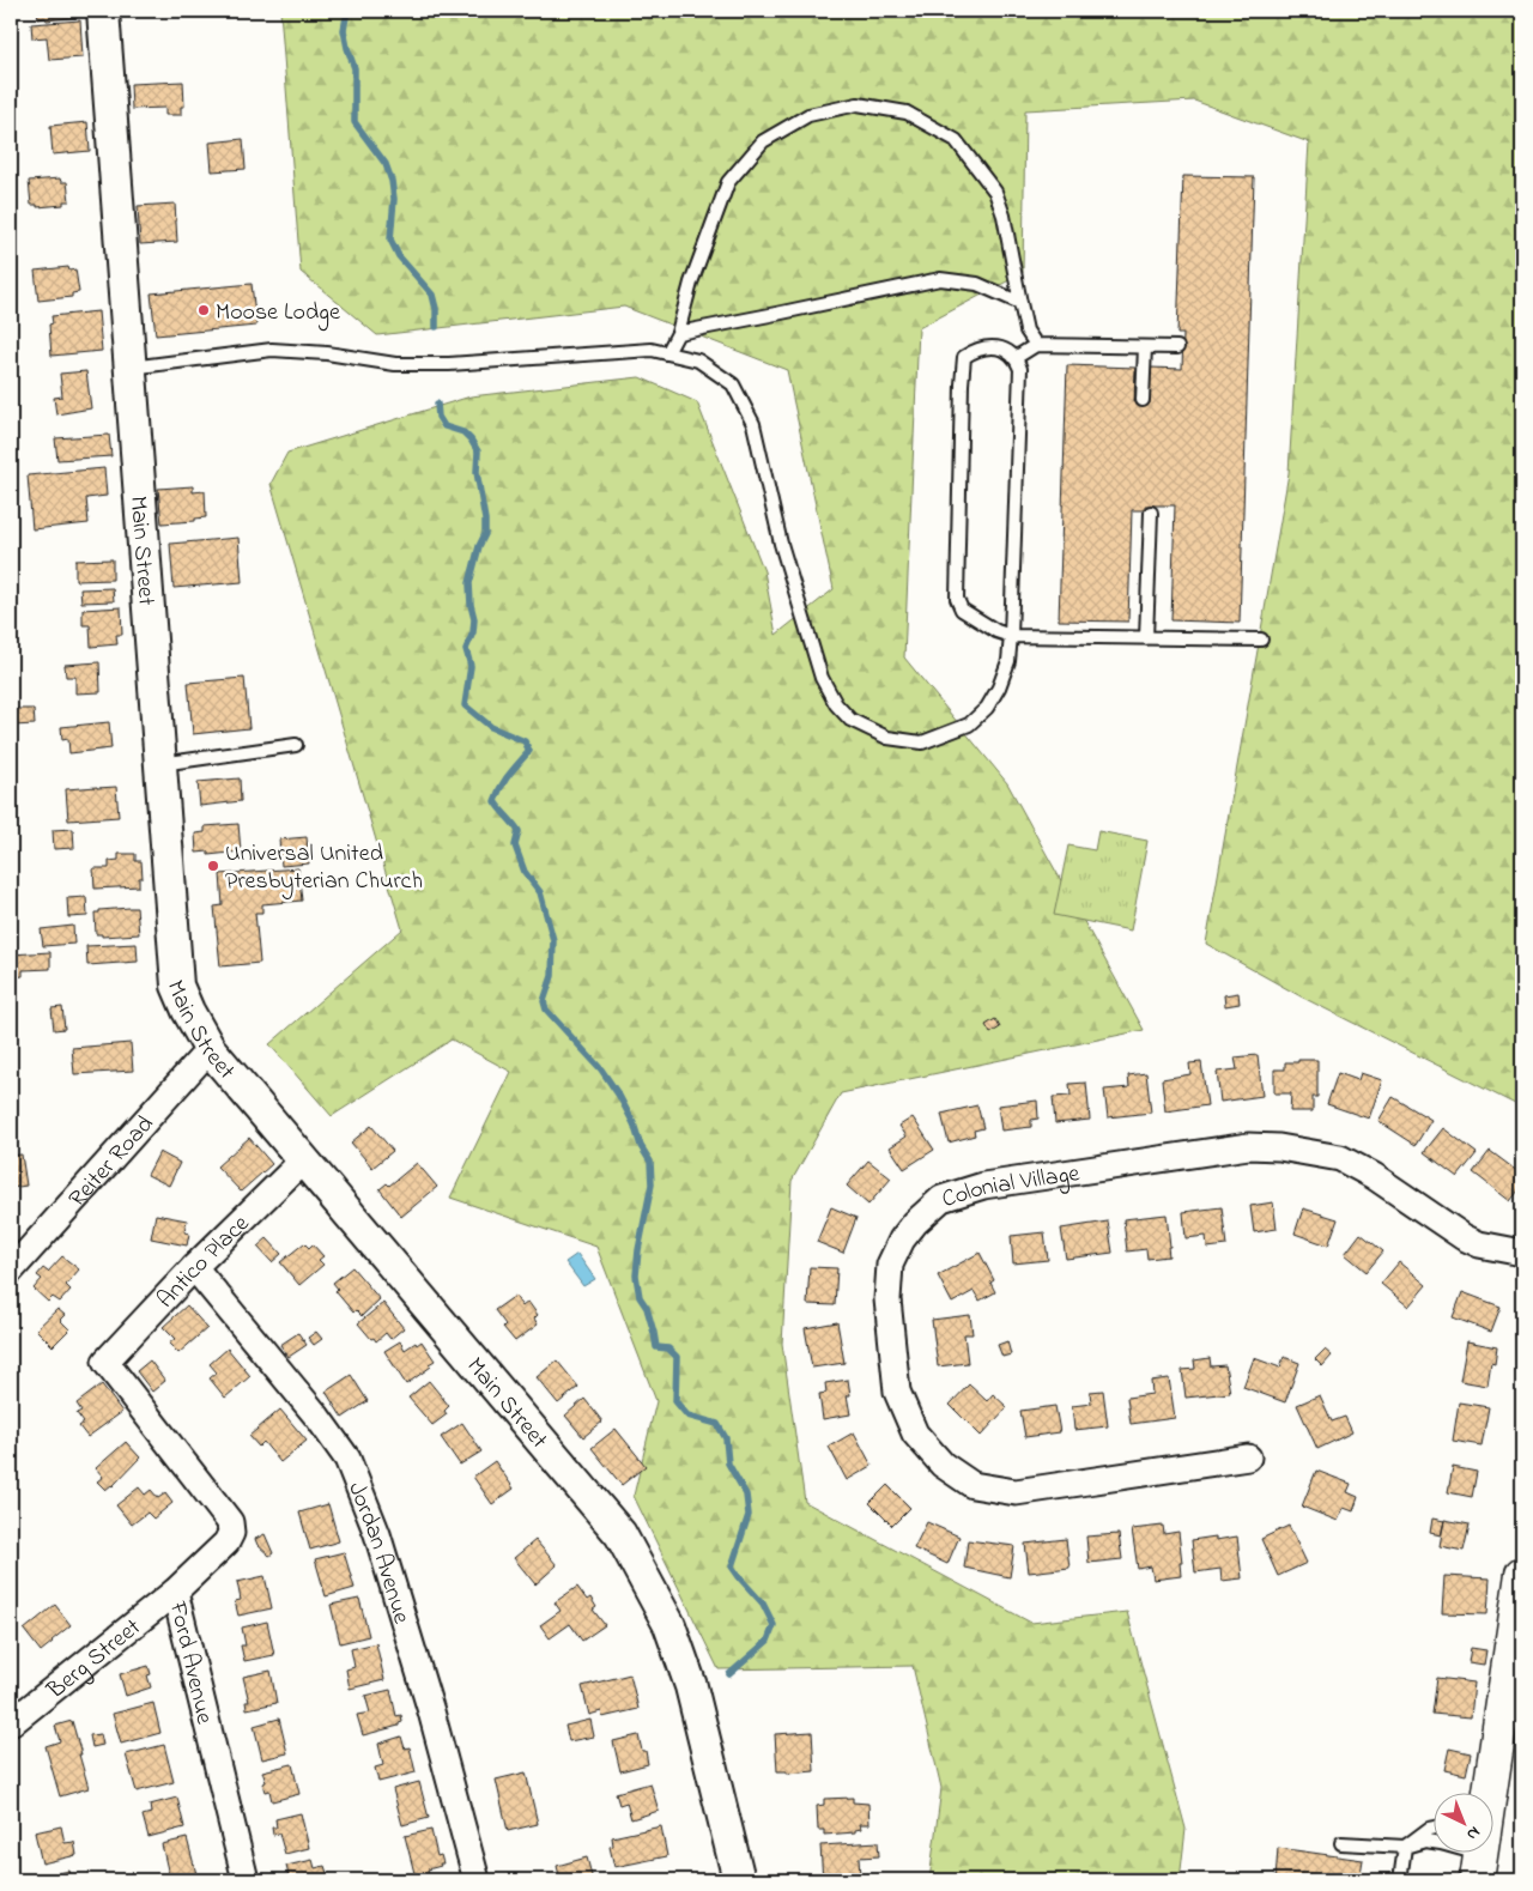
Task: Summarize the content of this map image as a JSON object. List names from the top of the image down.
{
  "streets": {
    "street": [
      "Main Street",
      "Reiter Road",
      "Colonial Village",
      "Antico Place",
      "Jordan Avenue",
      "Berg Street",
      "Ford Avenue"
    ]
  },
  "crossings": [
    ["Main Street", "Reiter Road"],
    ["Main Street", "Antico Place"],
    ["Antico Place", "Jordan Avenue"],
    ["Antico Place", "Ford Avenue"],
    ["Berg Street", "Ford Avenue"]
  ],
  "places": ["Moose Lodge", "Universal United Presbyterian Church"],
  "north": "bottom right"
}
